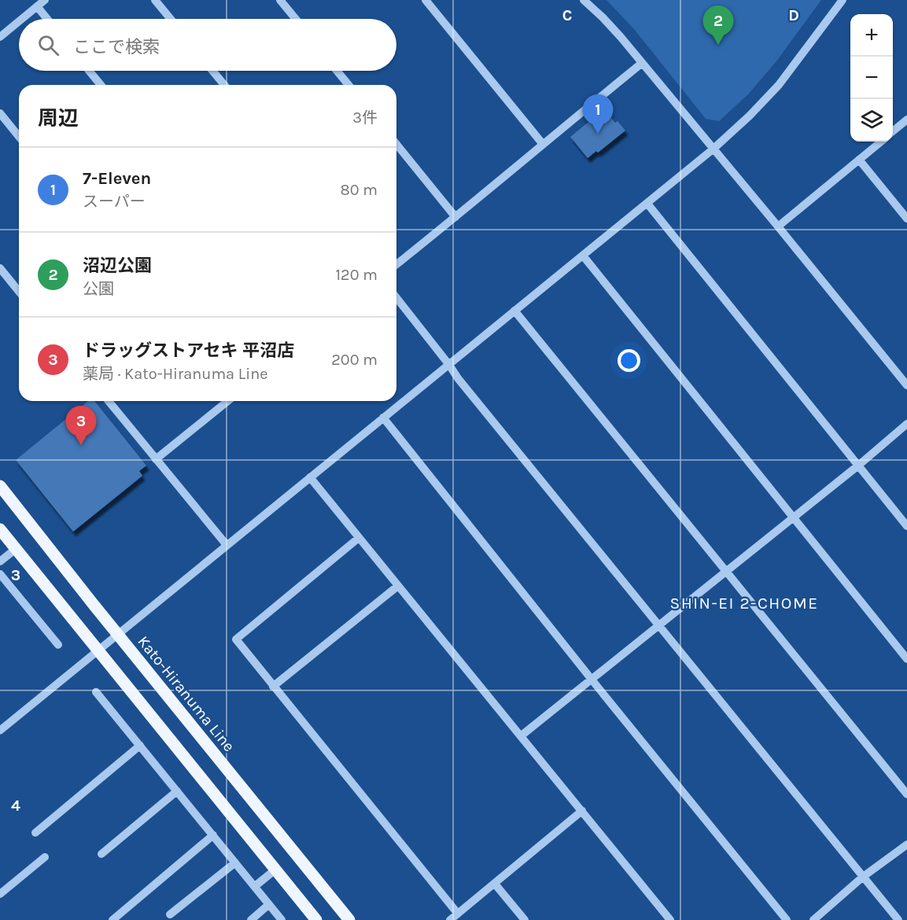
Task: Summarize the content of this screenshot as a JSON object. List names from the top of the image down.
{
  "streets": {
    "main road": ["Kato-Hiranuma Line"]
  },
  "districts": ["SHIN-EI 2-CHOME"],
  "page": {
    "pins": ["2", "1", "3"],
    "map_buttons": ["+", "−"],
    "search": "ここで検索",
    "heading": ["周辺", "3件"],
    "list": [
      {
        "mark": "1",
        "name": "7-Eleven",
        "note": "スーパー",
        "value": "80 m"
      },
      {
        "mark": "2",
        "name": "沼辺公園",
        "note": "公園",
        "value": "120 m"
      },
      {
        "mark": "3",
        "name": "ドラッグストアセキ 平沼店",
        "note": "薬局 · Kato-Hiranuma Line",
        "value": "200 m"
      }
    ]
  },
  "grid": {
    "columns": ["C", "D"],
    "rows": ["3", "4"]
  }
}
